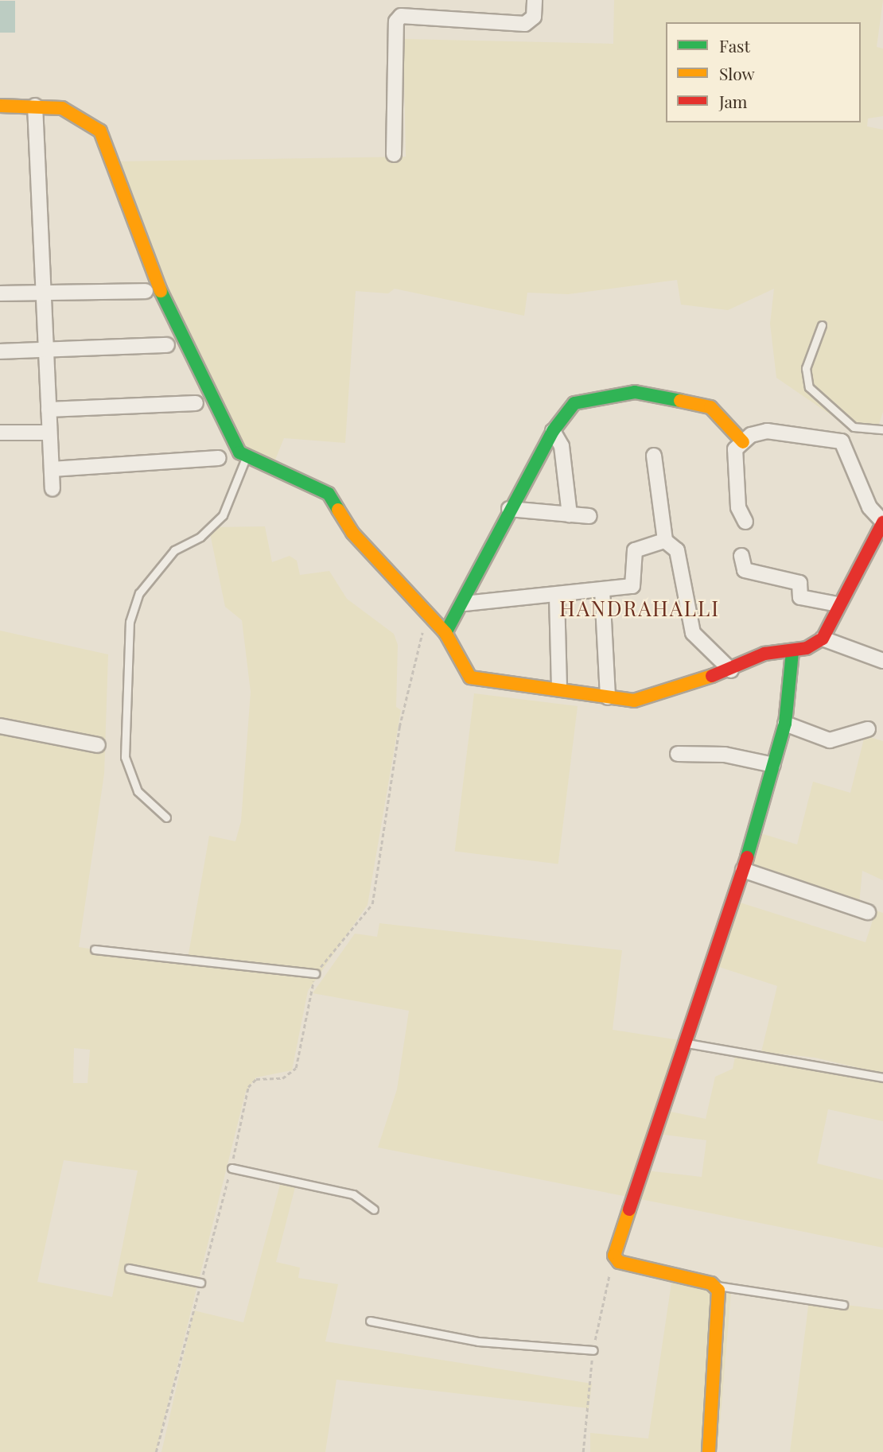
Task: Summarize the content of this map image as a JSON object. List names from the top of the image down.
{
  "districts": ["HANDRAHALLI"],
  "legend": ["Fast", "Slow", "Jam"]
}
